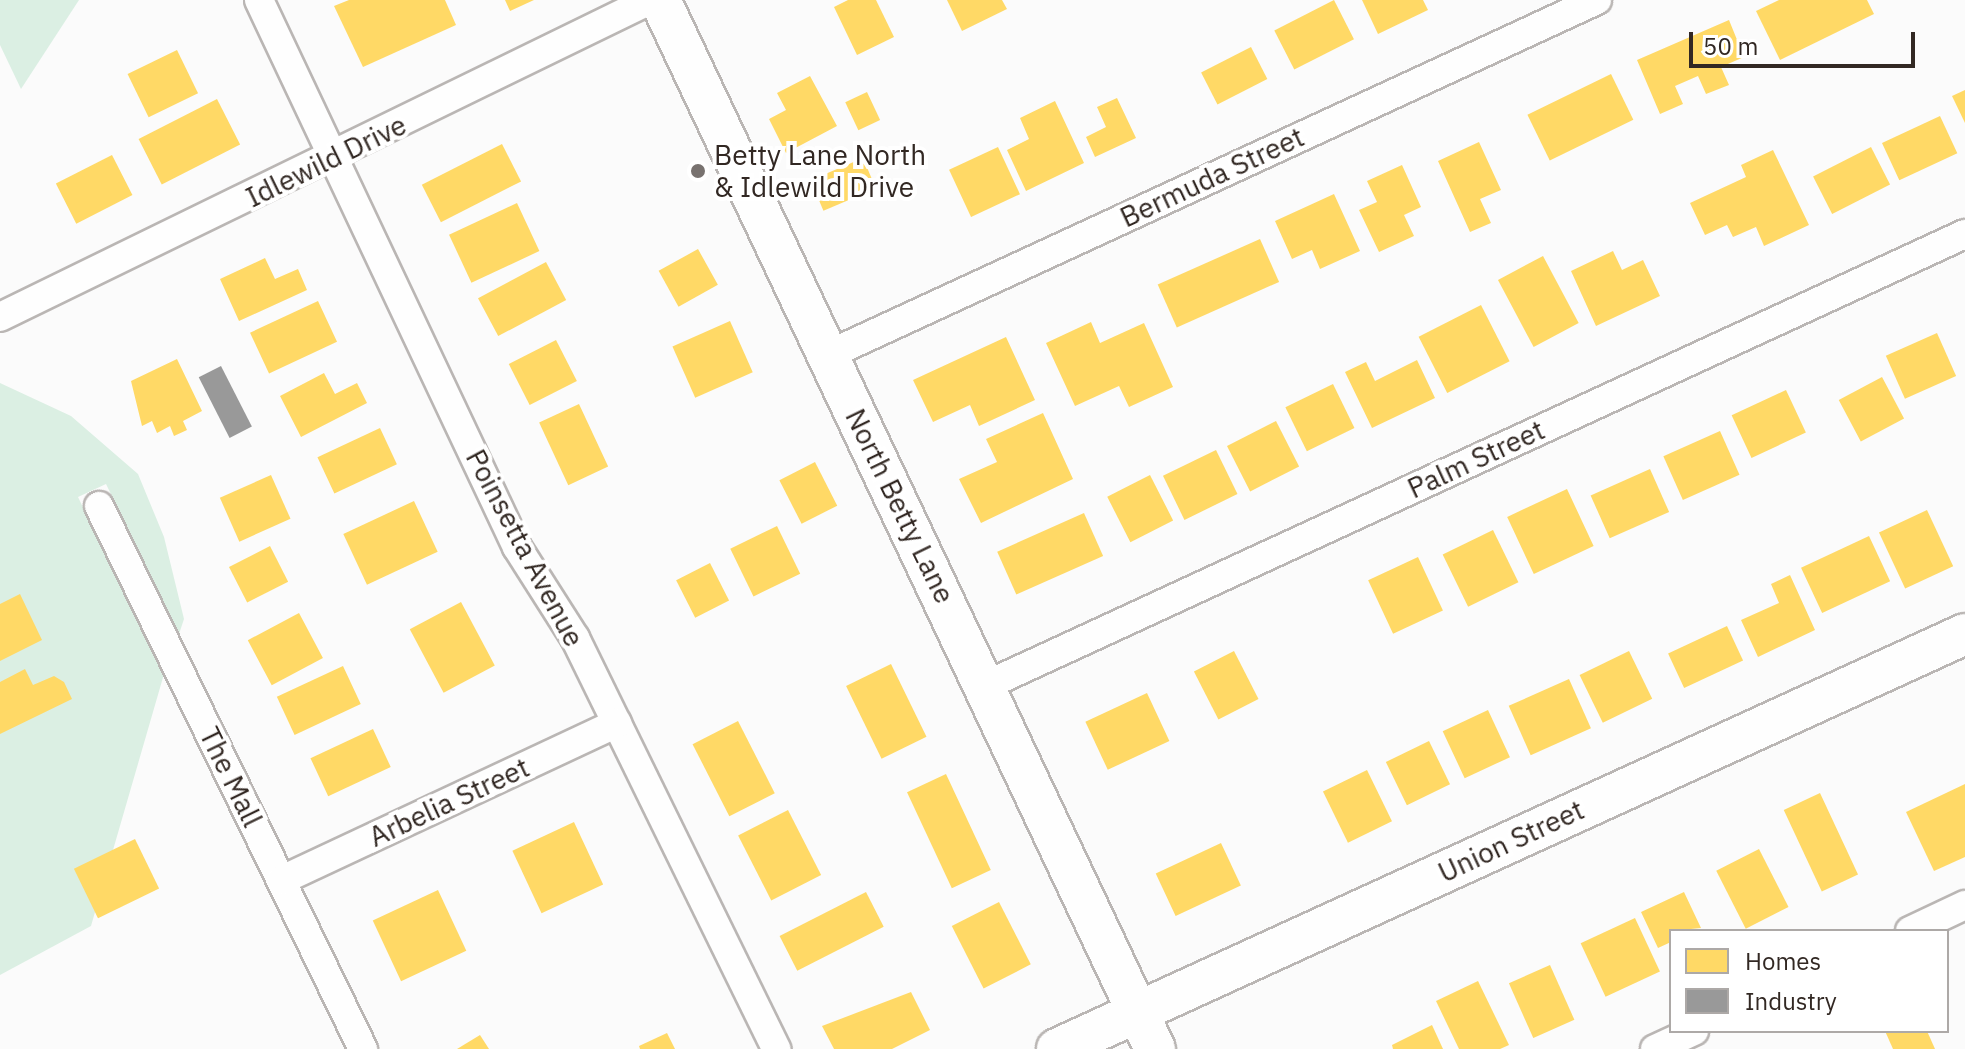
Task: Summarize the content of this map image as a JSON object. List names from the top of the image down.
{
  "streets": {
    "street": [
      "Idlewild Drive",
      "Bermuda Street",
      "Palm Street",
      "North Betty Lane",
      "Poinsetta Avenue",
      "The Mall",
      "Arbelia Street",
      "Union Street"
    ]
  },
  "crossings": [
    ["Idlewild Drive", "Poinsetta Avenue"],
    ["Bermuda Street", "North Betty Lane"],
    ["Palm Street", "North Betty Lane"],
    ["North Betty Lane", "Union Street"],
    ["Poinsetta Avenue", "Arbelia Street"],
    ["The Mall", "Arbelia Street"]
  ],
  "places": ["Betty Lane North & Idlewild Drive"],
  "legend": ["Homes", "Industry"],
  "scale_bar": "50 m"
}
